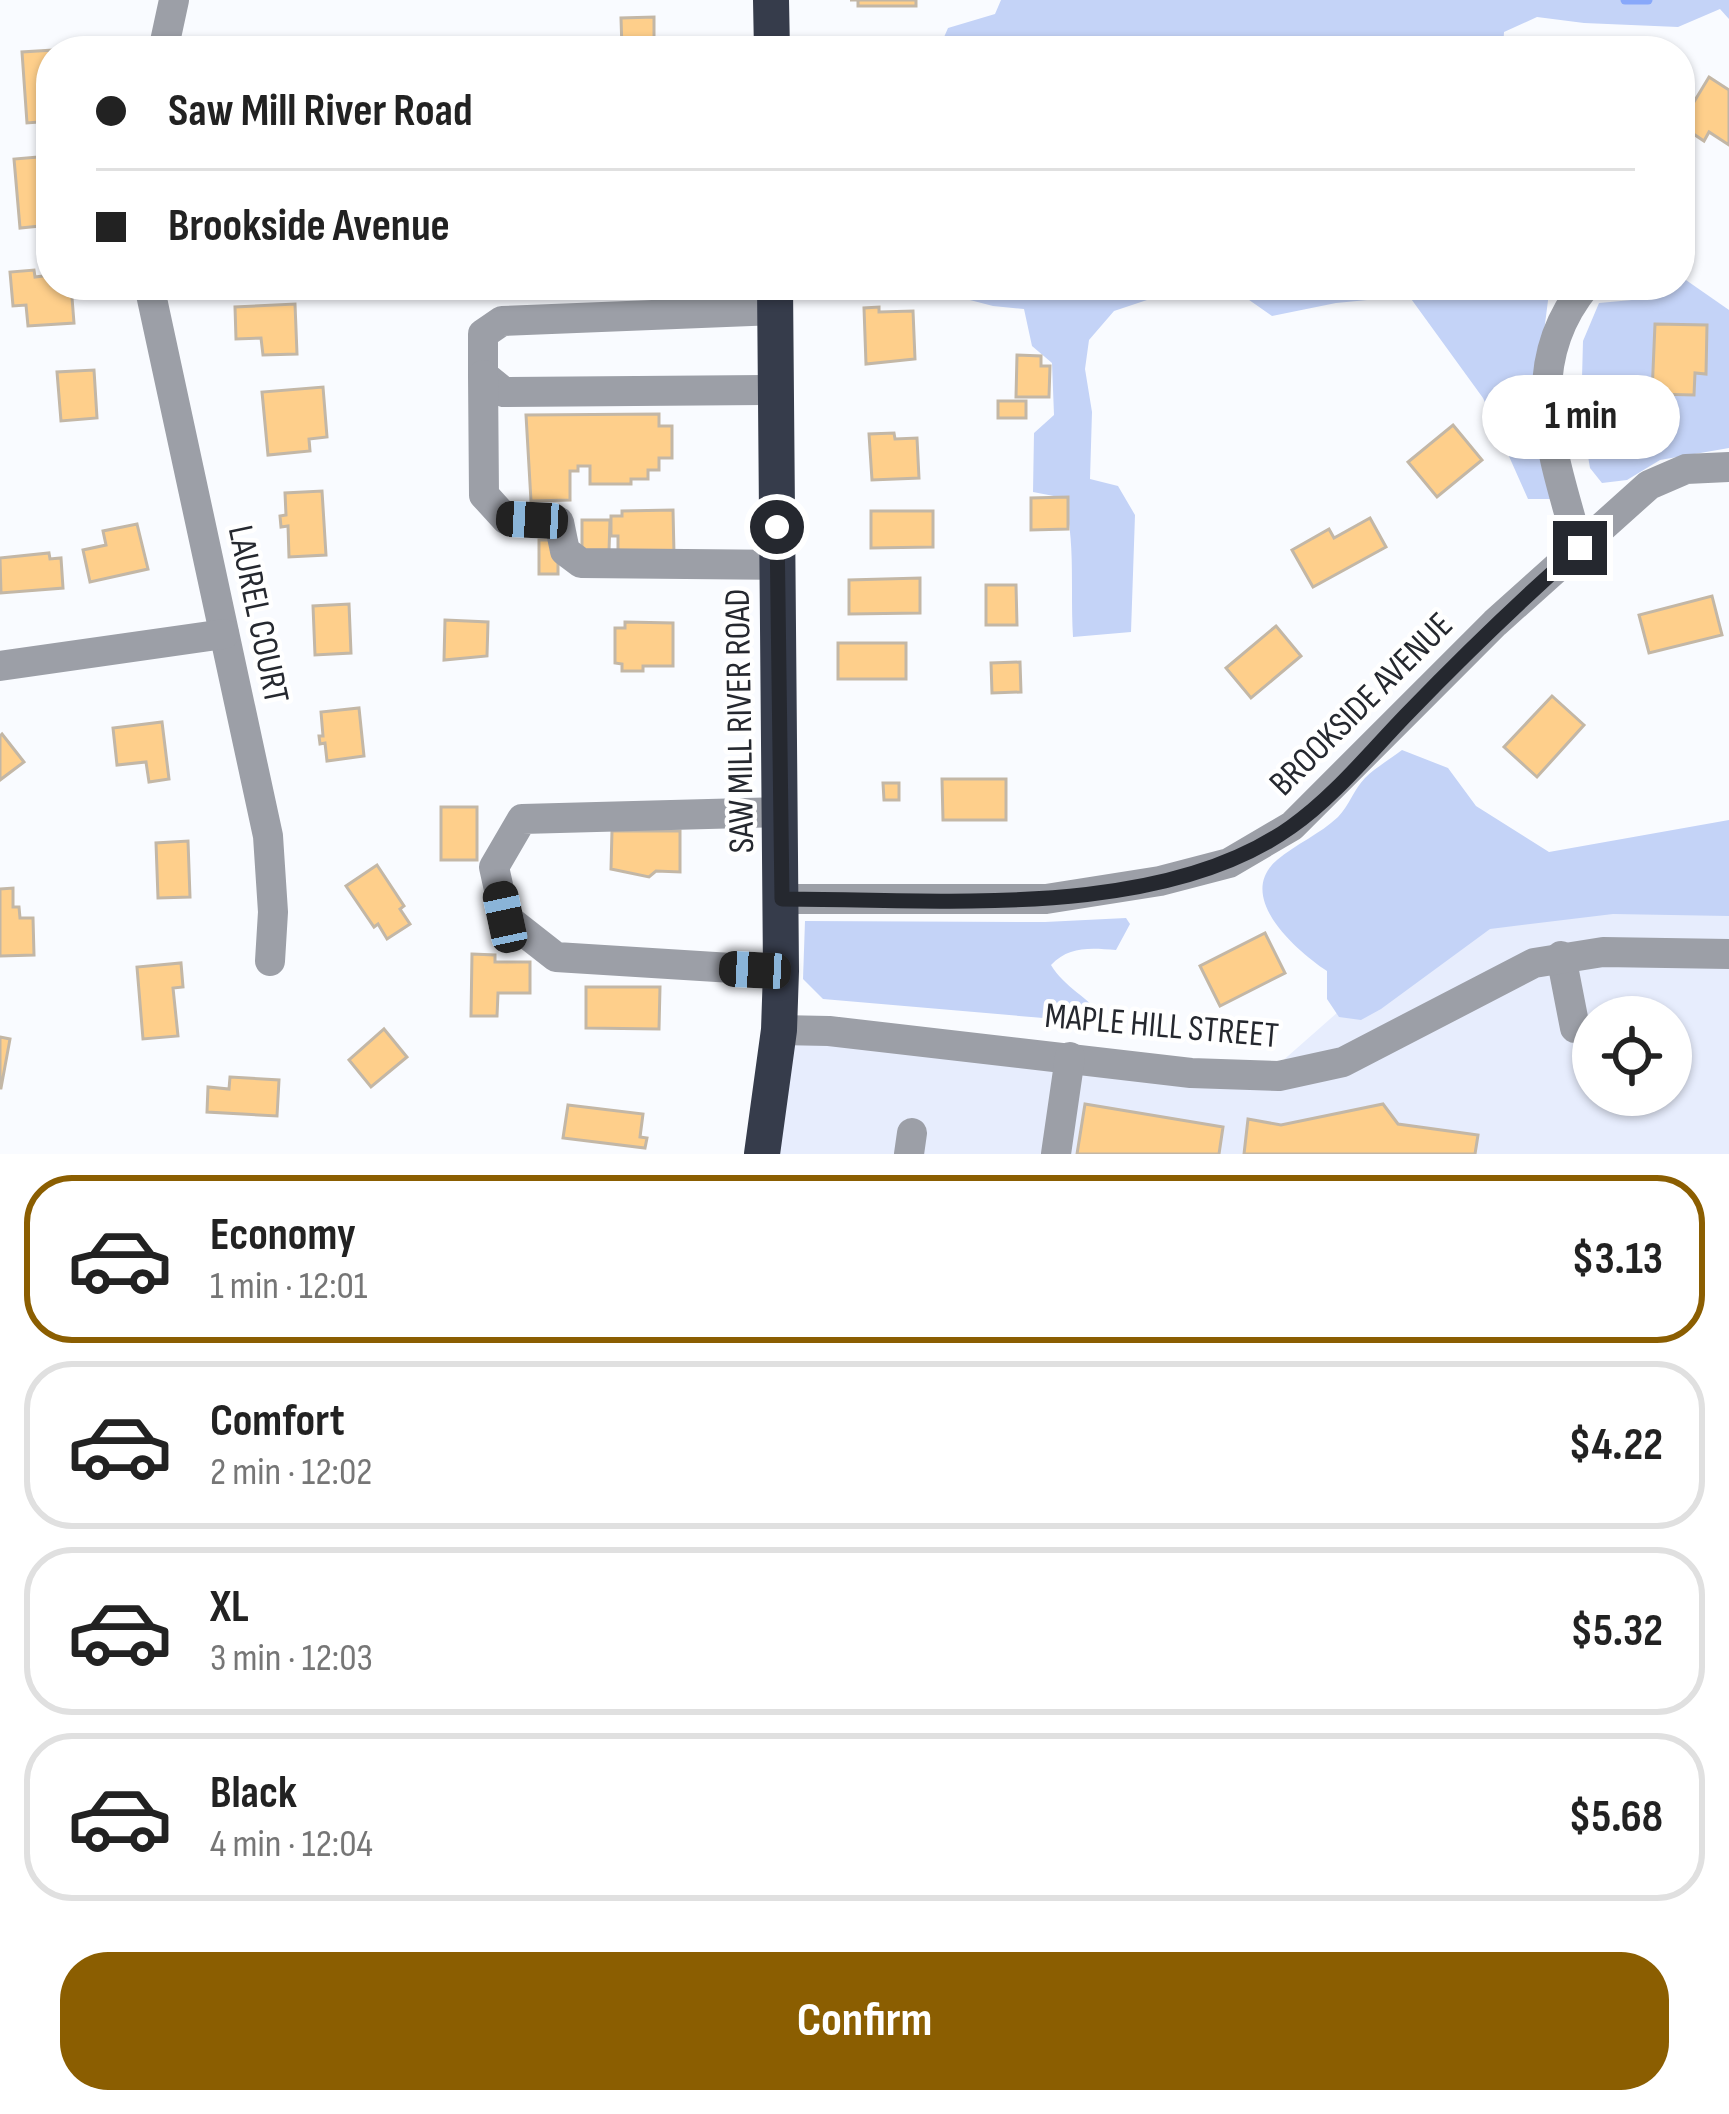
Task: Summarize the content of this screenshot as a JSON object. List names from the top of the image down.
{
  "streets": {
    "highway": ["SAW MILL RIVER ROAD"],
    "street": ["LAUREL COURT", "BROOKSIDE AVENUE", "MAPLE HILL STREET"]
  },
  "crossings": [
    ["BROOKSIDE AVENUE", "SAW MILL RIVER ROAD"],
    ["SAW MILL RIVER ROAD", "MAPLE HILL STREET"]
  ],
  "page": {
    "banner": ["Saw Mill River Road", "Brookside Avenue"],
    "bubble": "1 min",
    "list": [
      {
        "name": "Economy",
        "note": "1 min · 12:01",
        "value": "$3.13"
      },
      {
        "name": "Comfort",
        "note": "2 min · 12:02",
        "value": "$4.22"
      },
      {
        "name": "XL",
        "note": "3 min · 12:03",
        "value": "$5.32"
      },
      {
        "name": "Black",
        "note": "4 min · 12:04",
        "value": "$5.68"
      }
    ],
    "buttons": "Confirm"
  }
}
